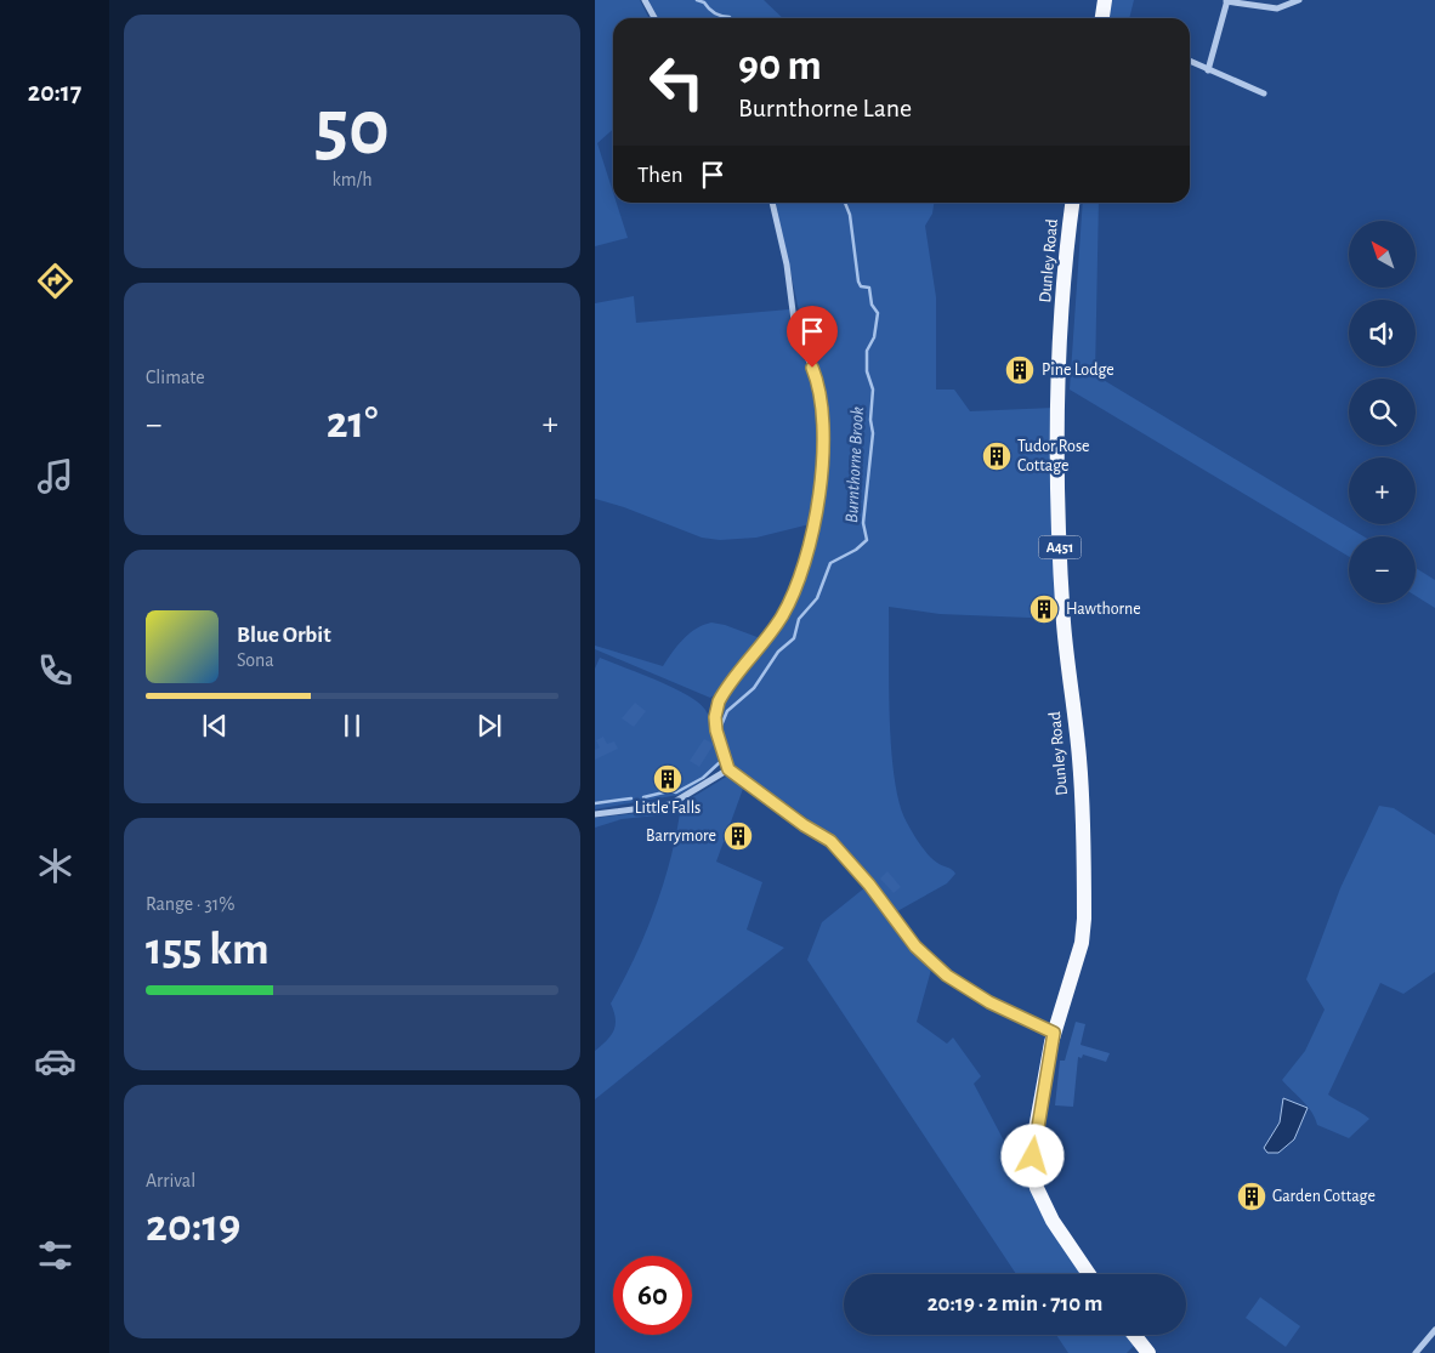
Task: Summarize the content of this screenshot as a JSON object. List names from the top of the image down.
{
  "streets": {
    "main road": ["Dunley Road", "A451"]
  },
  "water": ["Burnthorne Brook"],
  "places": {
    "building": [
      "Pine Lodge",
      "Tudor Rose Cottage",
      "Hawthorne",
      "Little Falls",
      "Barrymore",
      "Garden Cottage"
    ]
  },
  "north": "top left",
  "page": {
    "tabs": "20:17",
    "tile": [
      ["50", "km/h"],
      "Climate",
      ["Range · 31%", "155 km"],
      ["Arrival", "20:19"]
    ],
    "turn": ["90 m", "Burnthorne Lane"],
    "then": "Then",
    "map_buttons": ["+", "−"],
    "heat": ["−", "21°", "+"],
    "song": ["Blue Orbit", "Sona"],
    "limit": "60",
    "trip": "20:19 · 2 min · 710 m"
  }
}
